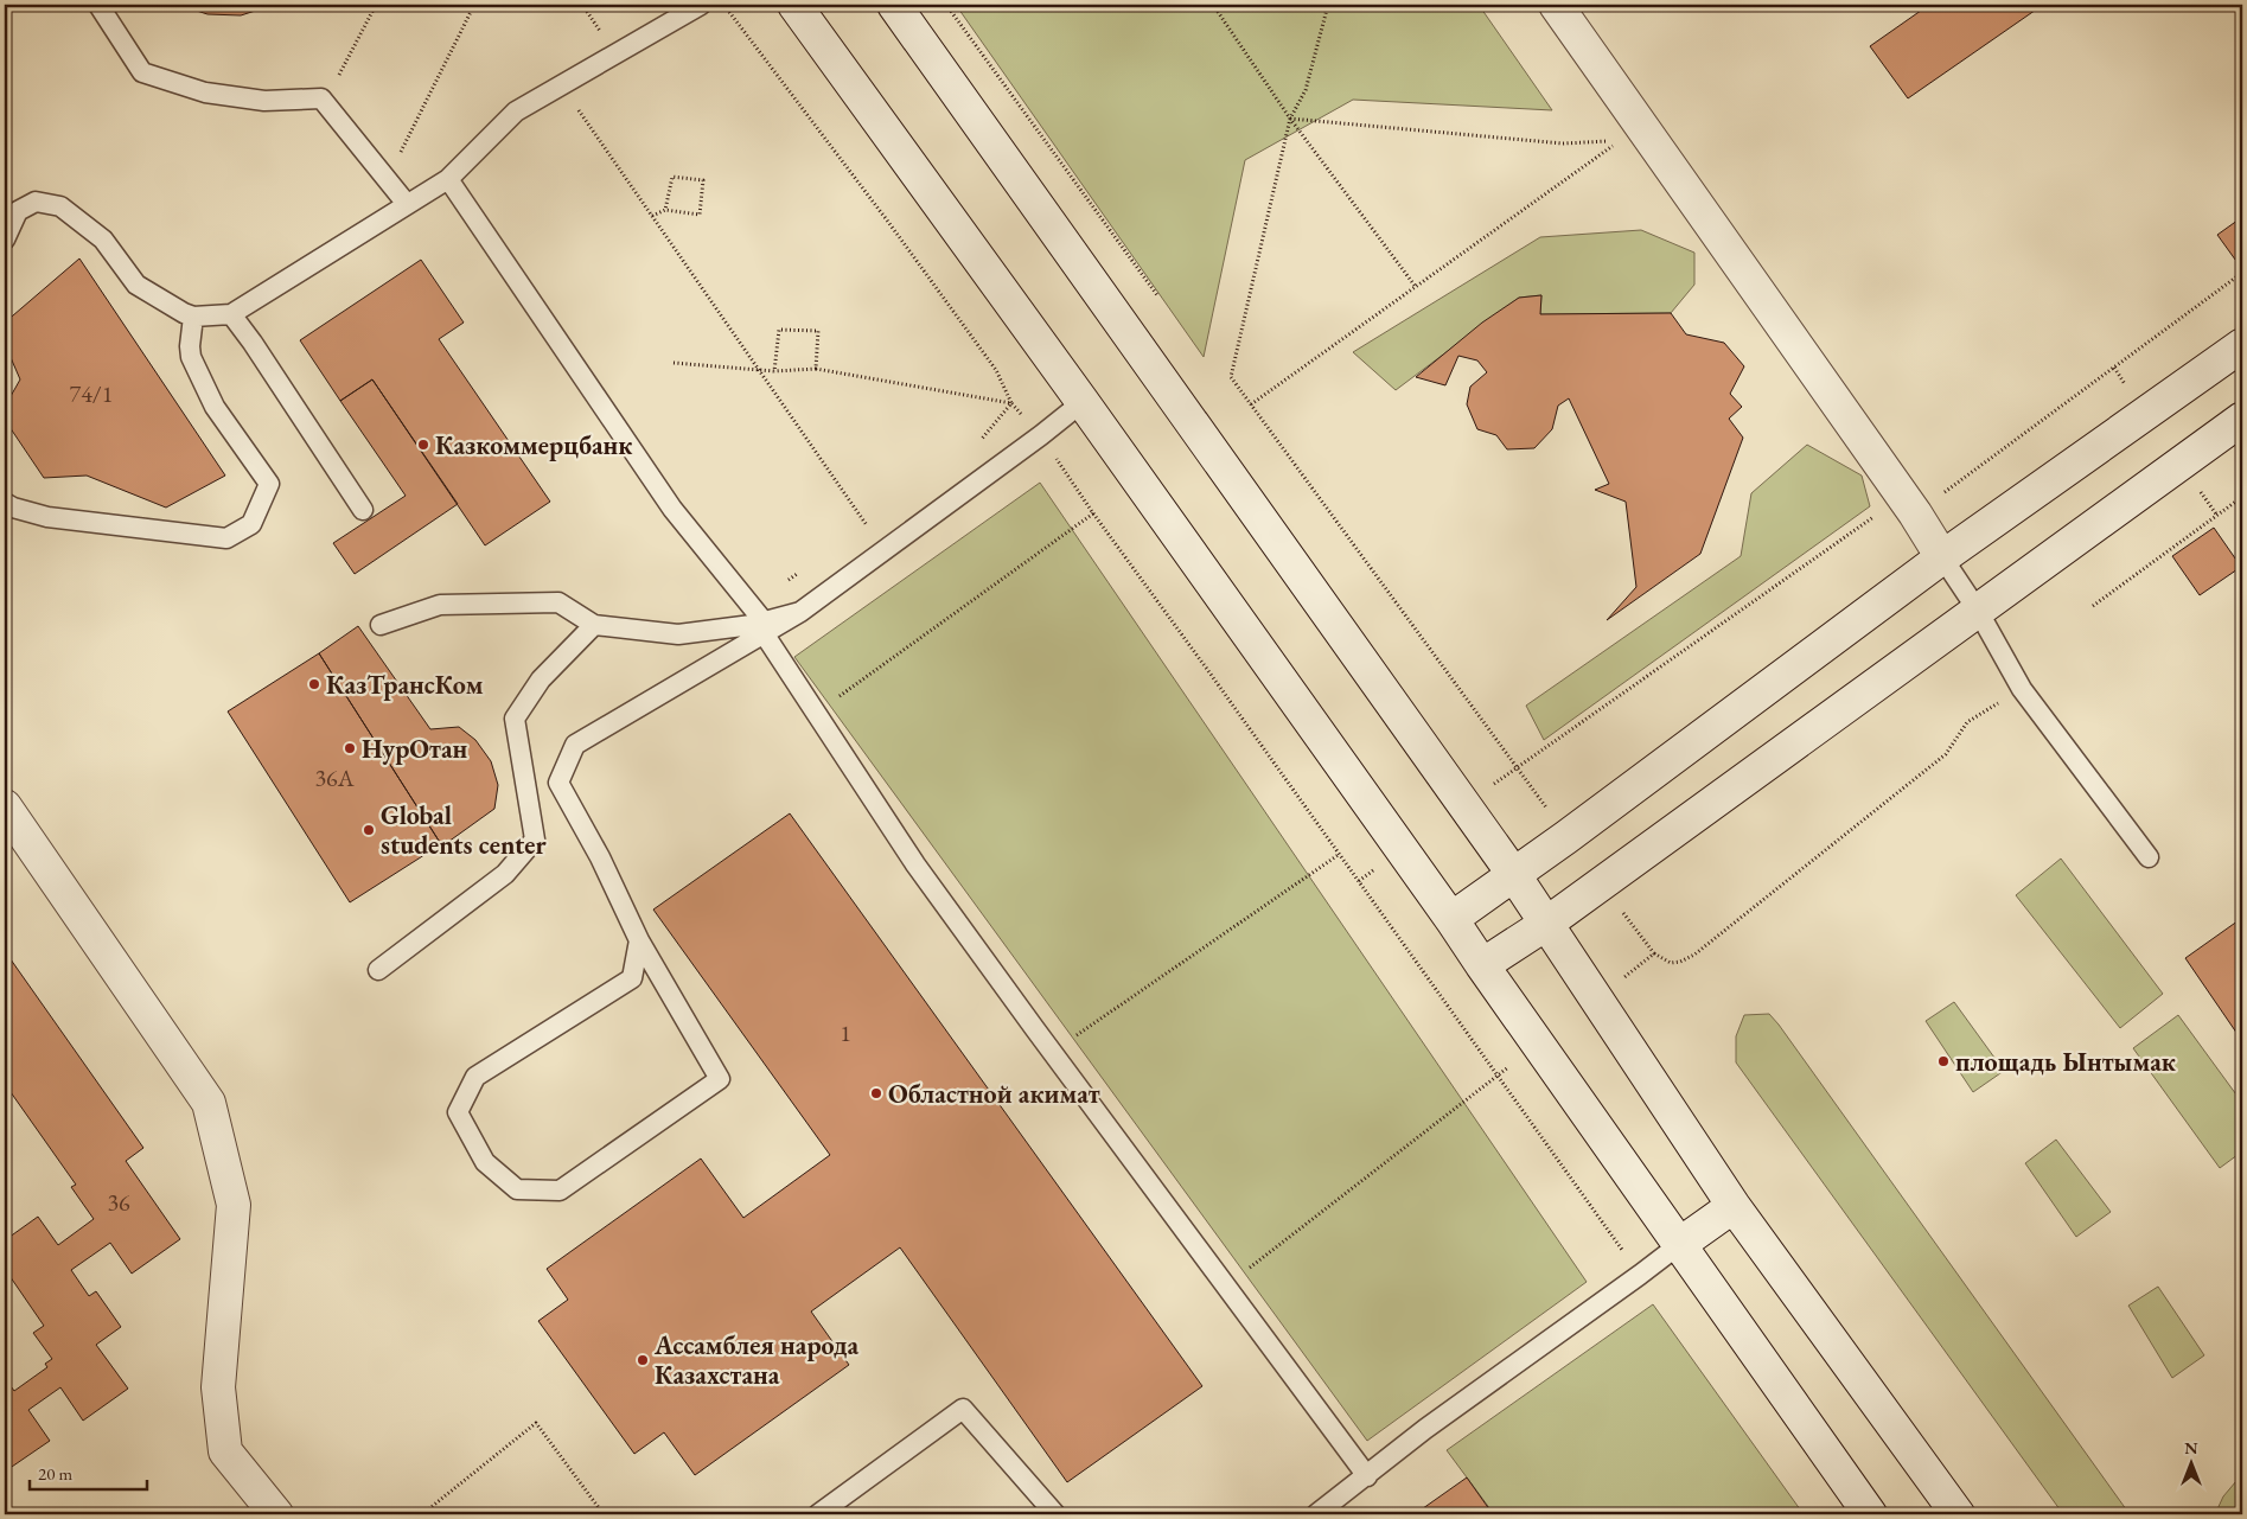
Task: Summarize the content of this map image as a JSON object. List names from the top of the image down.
{
  "places": [
    "Казкоммерцбанк",
    "КазТрансКом",
    "НурОтан",
    "Global students center",
    "площадь Ынтымак",
    "Областной акимат",
    "Ассамблея народа Казахстана"
  ],
  "house_numbers": [
    "74/1",
    "36А",
    "1",
    "36"
  ],
  "scale_bar": "20 m",
  "north": "top"
}
